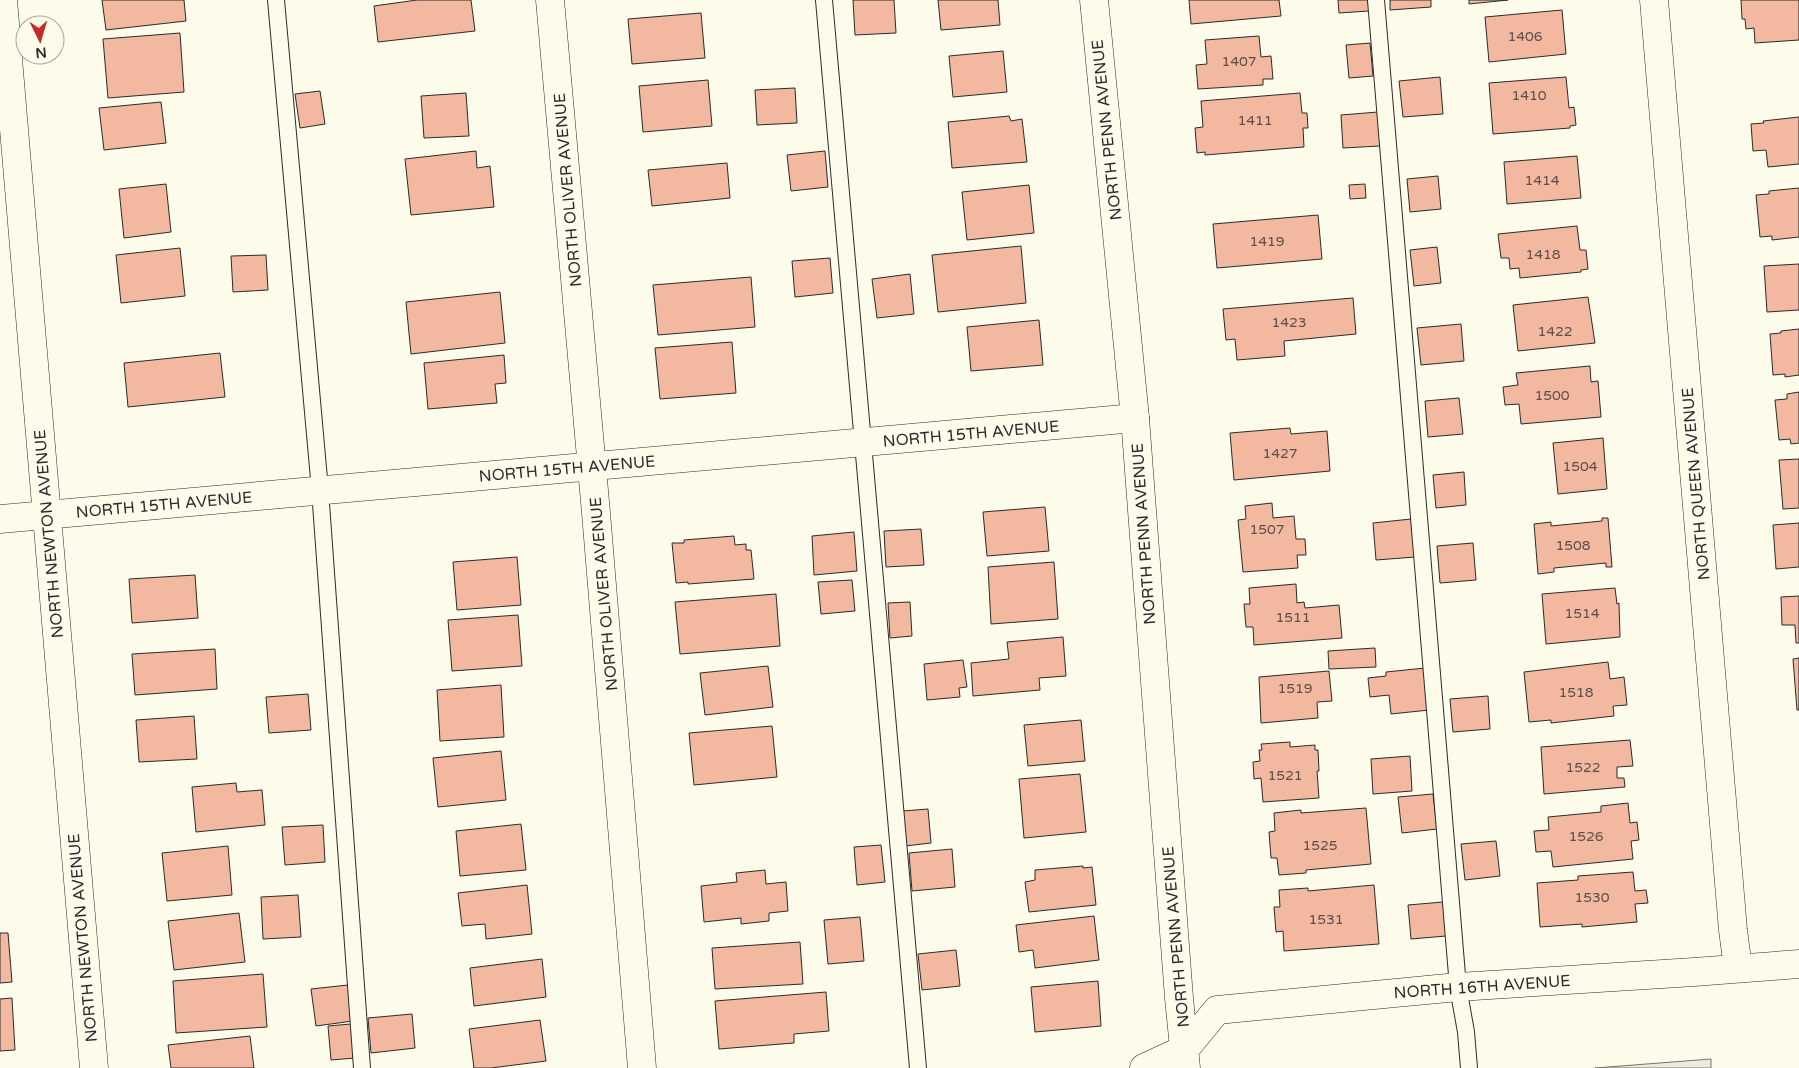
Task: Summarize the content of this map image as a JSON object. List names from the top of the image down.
{
  "streets": {
    "street": [
      "NORTH PENN AVENUE",
      "NORTH OLIVER AVENUE",
      "NORTH 15TH AVENUE",
      "NORTH QUEEN AVENUE",
      "NORTH NEWTON AVENUE",
      "NORTH 16TH AVENUE"
    ]
  },
  "crossings": [
    ["NORTH PENN AVENUE", "NORTH 15TH AVENUE"],
    ["NORTH PENN AVENUE", "NORTH 16TH AVENUE"],
    ["NORTH OLIVER AVENUE", "NORTH 15TH AVENUE"],
    ["NORTH 15TH AVENUE", "NORTH NEWTON AVENUE"],
    ["NORTH QUEEN AVENUE", "NORTH 16TH AVENUE"]
  ],
  "house_numbers": [
    "1406",
    "1407",
    "1410",
    "1411",
    "1414",
    "1419",
    "1418",
    "1423",
    "1422",
    "1500",
    "1427",
    "1504",
    "1507",
    "1508",
    "1514",
    "1511",
    "1519",
    "1518",
    "1522",
    "1521",
    "1526",
    "1525",
    "1530",
    "1531"
  ],
  "north": "bottom"
}
